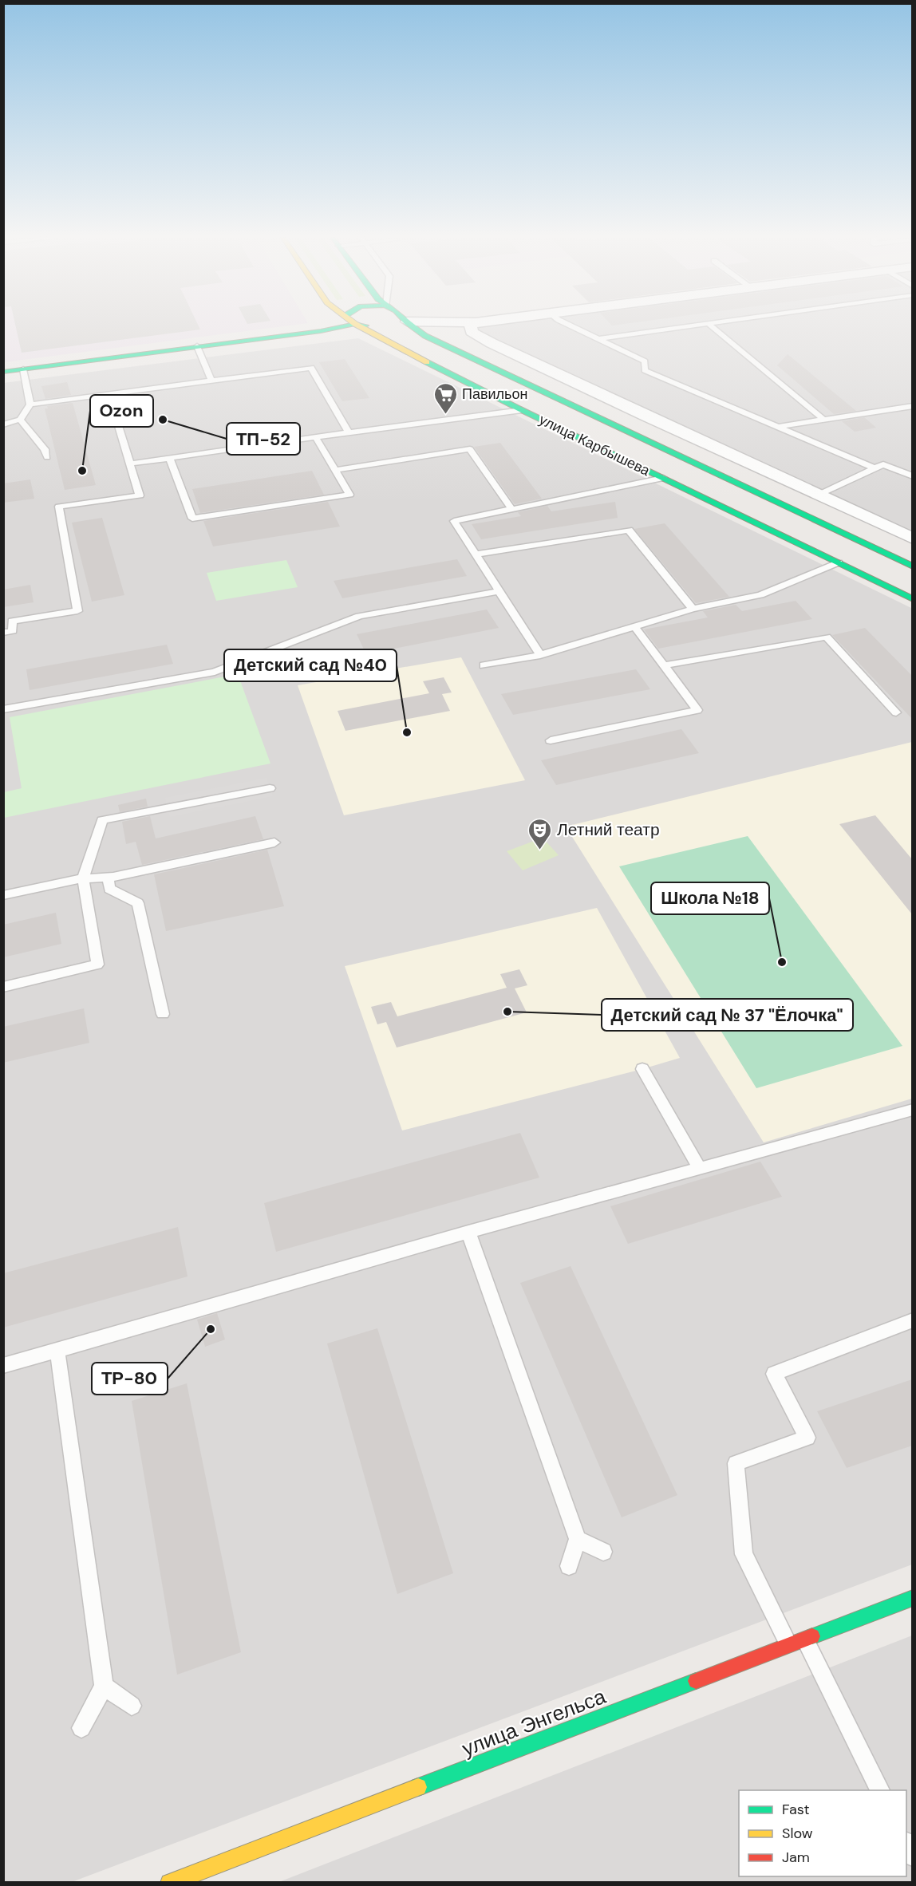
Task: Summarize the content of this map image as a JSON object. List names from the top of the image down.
{
  "streets": {
    "street": ["улица Карбышева", "улица Энгельса"]
  },
  "places": {
    "supermarket": ["Павильон"],
    "other": [
      "ТП-52",
      "Ozon",
      "Детский сад №40",
      "Школа №18",
      "Детский сад № 37 \"Ёлочка\"",
      "ТР-80"
    ],
    "theatre": ["Летний театр"]
  },
  "legend": ["Fast", "Slow", "Jam"]
}
